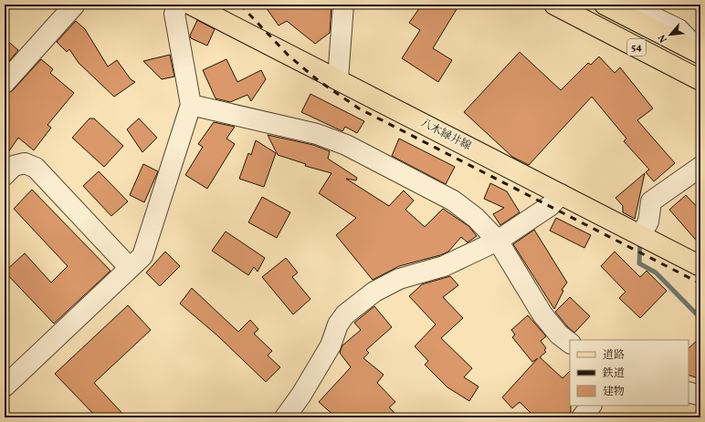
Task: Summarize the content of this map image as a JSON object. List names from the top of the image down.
{
  "streets": {
    "main road": ["54", "八木緑井線"]
  },
  "legend": ["道路", "鉄道", "建物"],
  "north": "bottom left"
}
